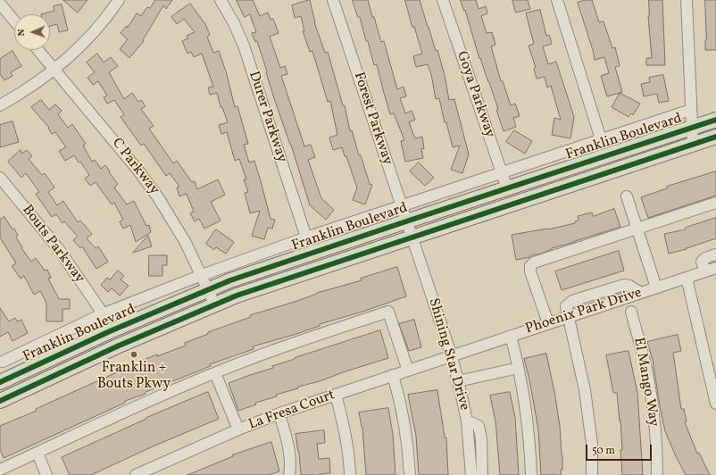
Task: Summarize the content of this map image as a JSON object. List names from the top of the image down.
{
  "streets": {
    "main road": ["Franklin Boulevard"],
    "street": [
      "Goya Parkway",
      "Durer Parkway",
      "Forest Parkway",
      "C Parkway",
      "Bouts Parkway",
      "Phoenix Park Drive",
      "Shining Star Drive",
      "El Mango Way",
      "La Fresa Court"
    ]
  },
  "crossings": [
    ["Goya Parkway", "Franklin Boulevard"],
    ["Forest Parkway", "Franklin Boulevard"],
    ["Forest Parkway", "Shining Star Drive"],
    ["Franklin Boulevard", "C Parkway"],
    ["Franklin Boulevard", "Shining Star Drive"],
    ["Phoenix Park Drive", "Shining Star Drive"],
    ["Phoenix Park Drive", "La Fresa Court"],
    ["Shining Star Drive", "La Fresa Court"]
  ],
  "places": ["Franklin + Bouts Pkwy"],
  "scale_bar": "50 m",
  "north": "left"
}
